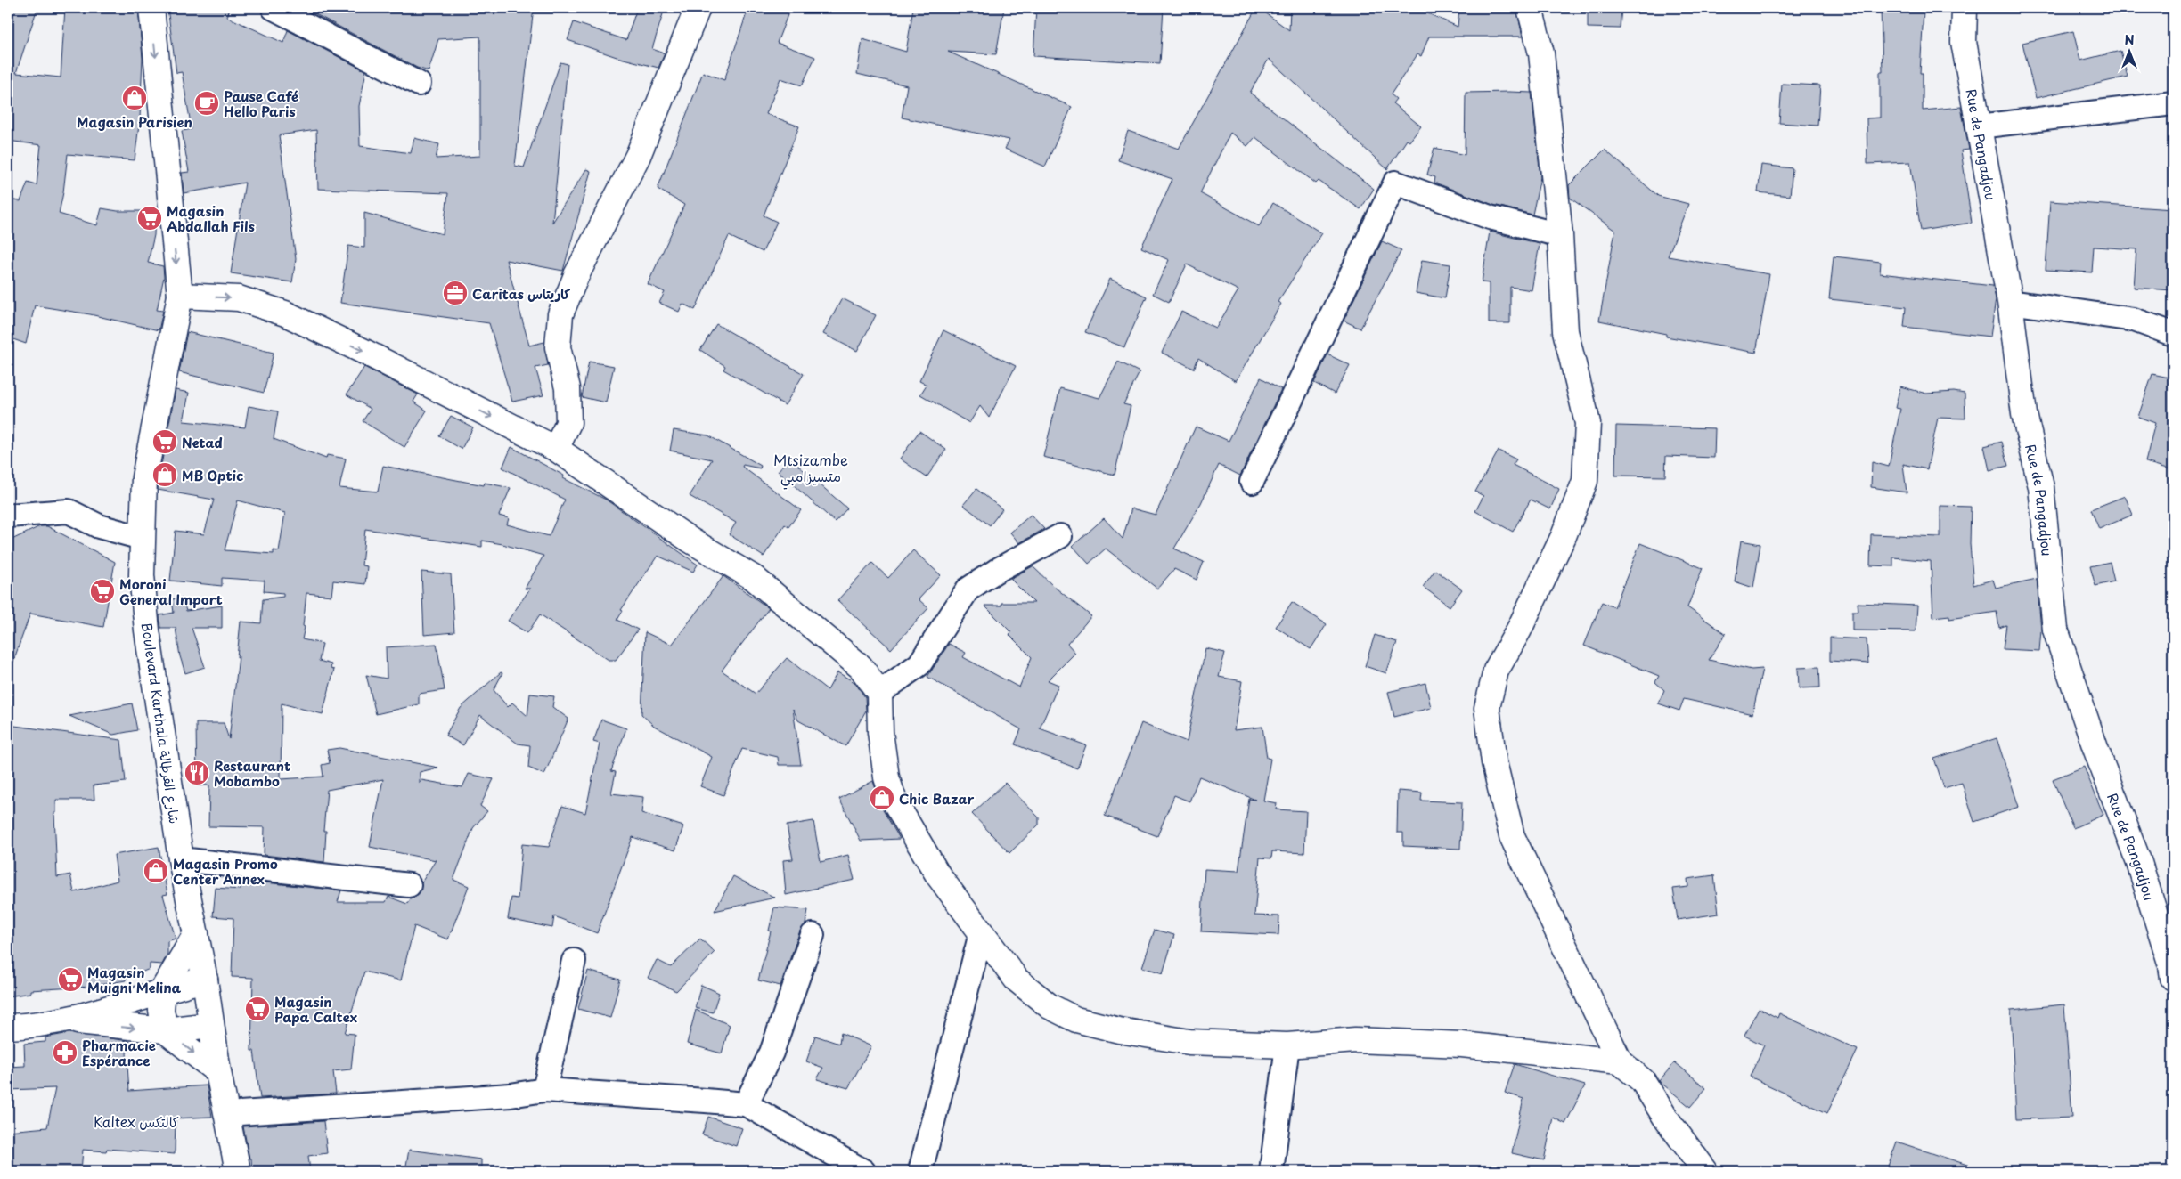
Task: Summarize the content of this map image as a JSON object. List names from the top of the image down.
{
  "streets": {
    "street": ["Rue de Pangadjou", "Boulevard Karthala شارع القرطالة"]
  },
  "districts": ["Mtsizambe متسيزامبي", "Kaltex كالتكس"],
  "places": {
    "shop": [
      "Magasin Parisien",
      "MB Optic",
      "Chic Bazar",
      "Magasin Promo Center Annex"
    ],
    "cafe": ["Pause Café Hello Paris"],
    "supermarket": [
      "Magasin Abdallah Fils",
      "Netad",
      "Moroni General Import",
      "Magasin Muigni Melina",
      "Magasin Papa Caltex"
    ],
    "office": ["Caritas كاريتاس"],
    "restaurant": ["Restaurant Mobambo"],
    "pharmacy": ["Pharmacie Espérance"]
  },
  "north": "top"
}
